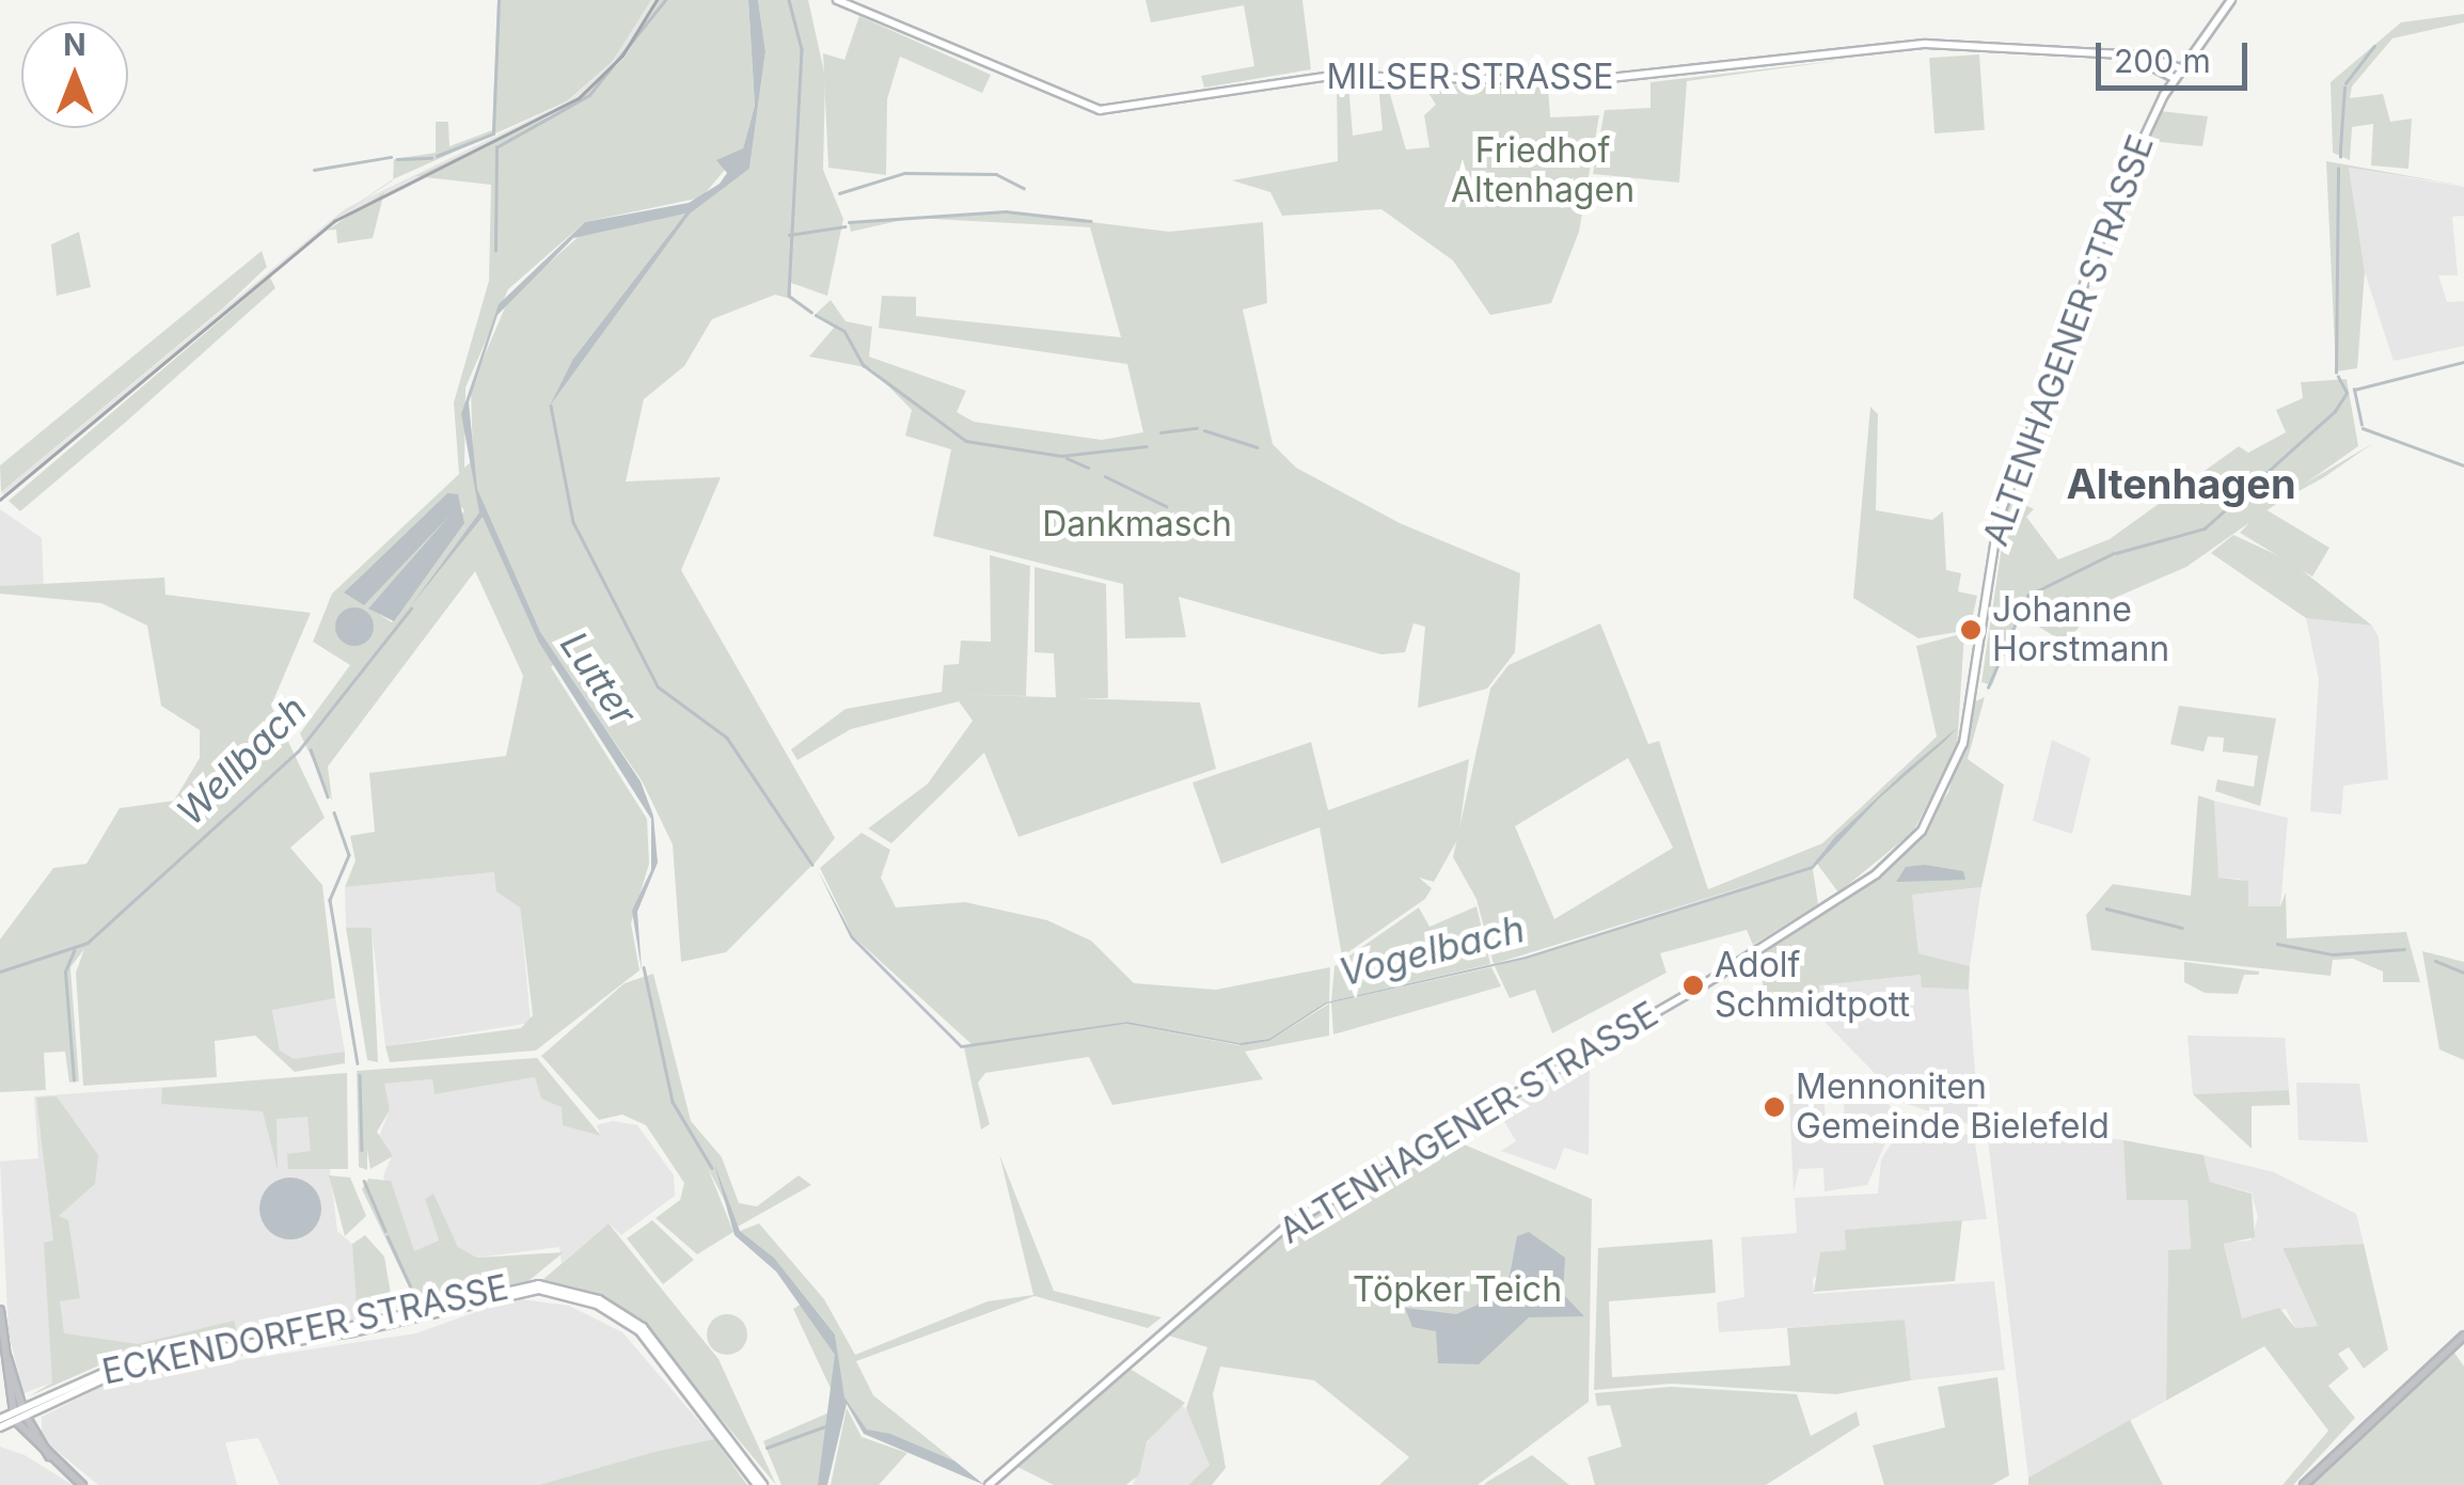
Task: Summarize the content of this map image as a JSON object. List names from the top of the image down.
{
  "streets": {
    "main road": ["MILSER STRASSE", "ALTENHAGENER STRASSE", "ECKENDORFER STRASSE"]
  },
  "crossings": [
    ["MILSER STRASSE", "ALTENHAGENER STRASSE"]
  ],
  "districts": ["Altenhagen"],
  "water": ["Lutter", "Wellbach", "Vogelbach"],
  "parks": ["Friedhof Altenhagen", "Dankmasch", "Töpker Teich"],
  "places": ["Johanne Horstmann", "Adolf Schmidtpott", "Mennoniten Gemeinde Bielefeld"],
  "scale_bar": "200 m",
  "north": "top"
}
